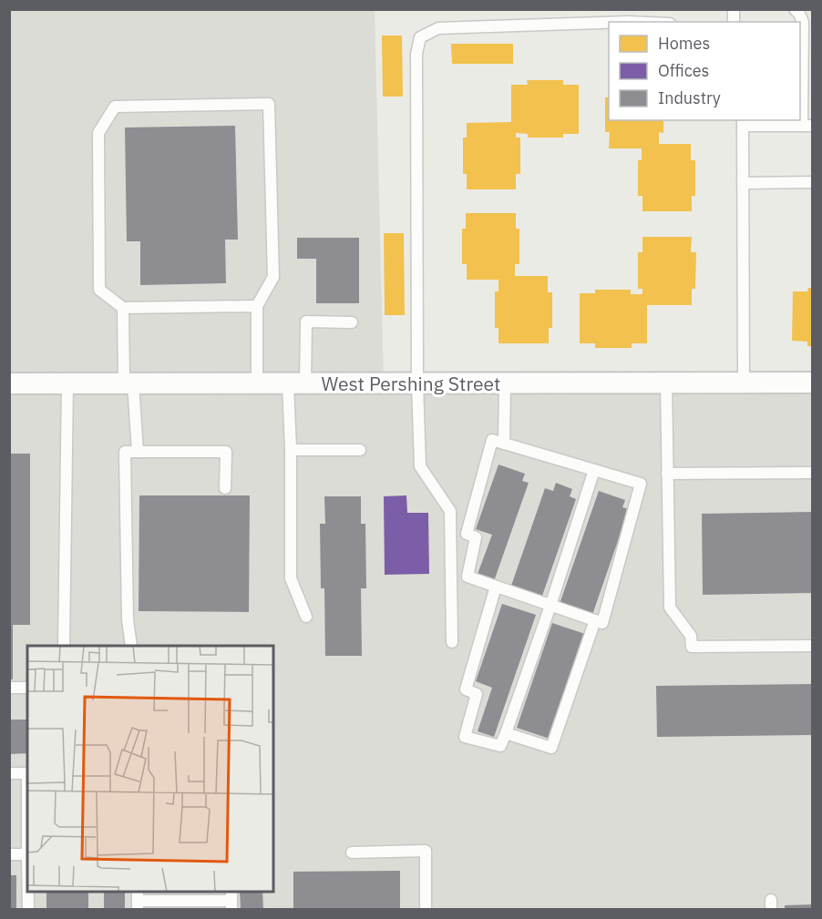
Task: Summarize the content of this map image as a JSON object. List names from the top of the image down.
{
  "streets": {
    "street": ["West Pershing Street"]
  },
  "legend": ["Homes", "Offices", "Industry"]
}
